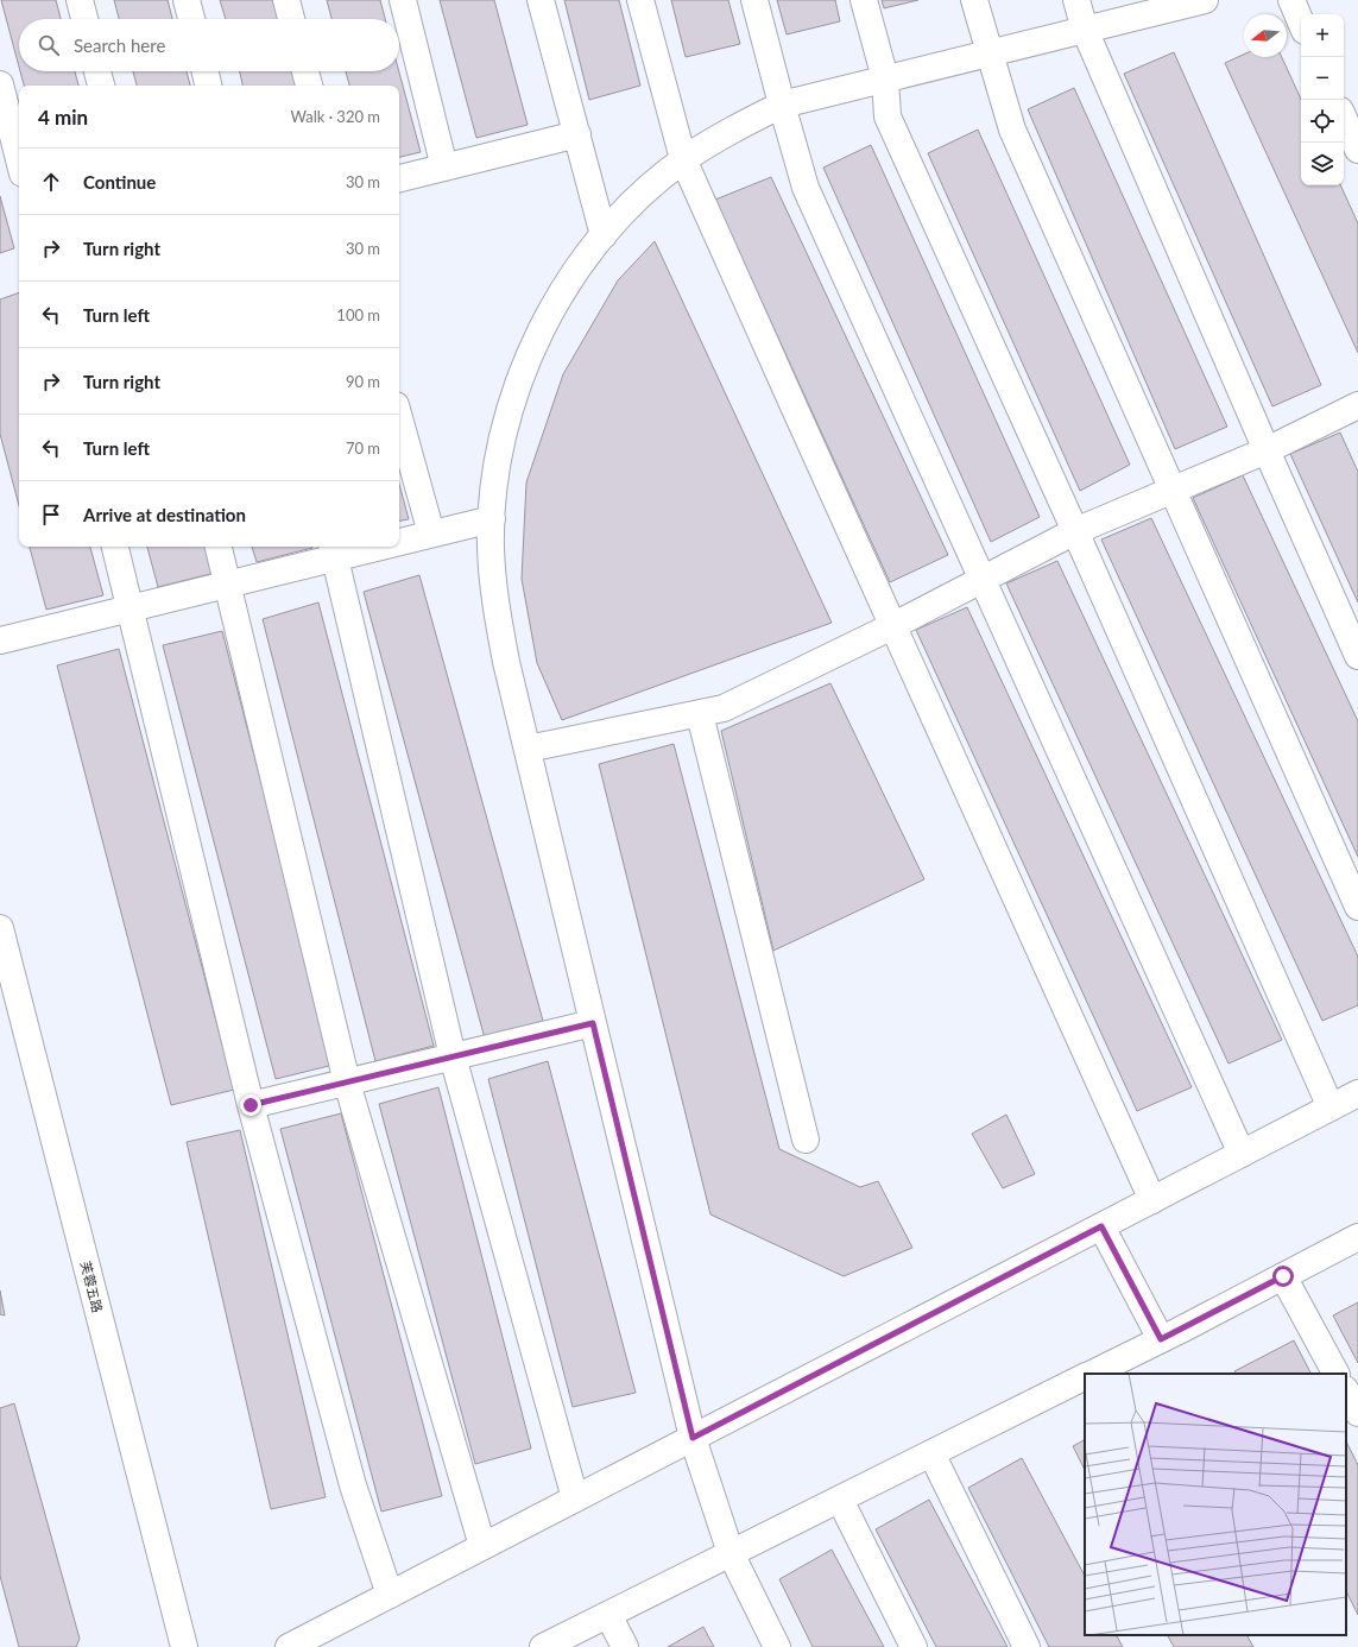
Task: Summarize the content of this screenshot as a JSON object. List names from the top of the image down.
{
  "streets": {
    "street": ["芙蓉五路"]
  },
  "north": "left",
  "page": {
    "map_buttons": ["+", "−"],
    "search": "Search here",
    "heading": ["4 min", "Walk · 320 m"],
    "list": [
      ["Continue", "30 m"],
      ["Turn right", "30 m"],
      ["Turn left", "100 m"],
      ["Turn right", "90 m"],
      ["Turn left", "70 m"],
      "Arrive at destination"
    ]
  }
}
